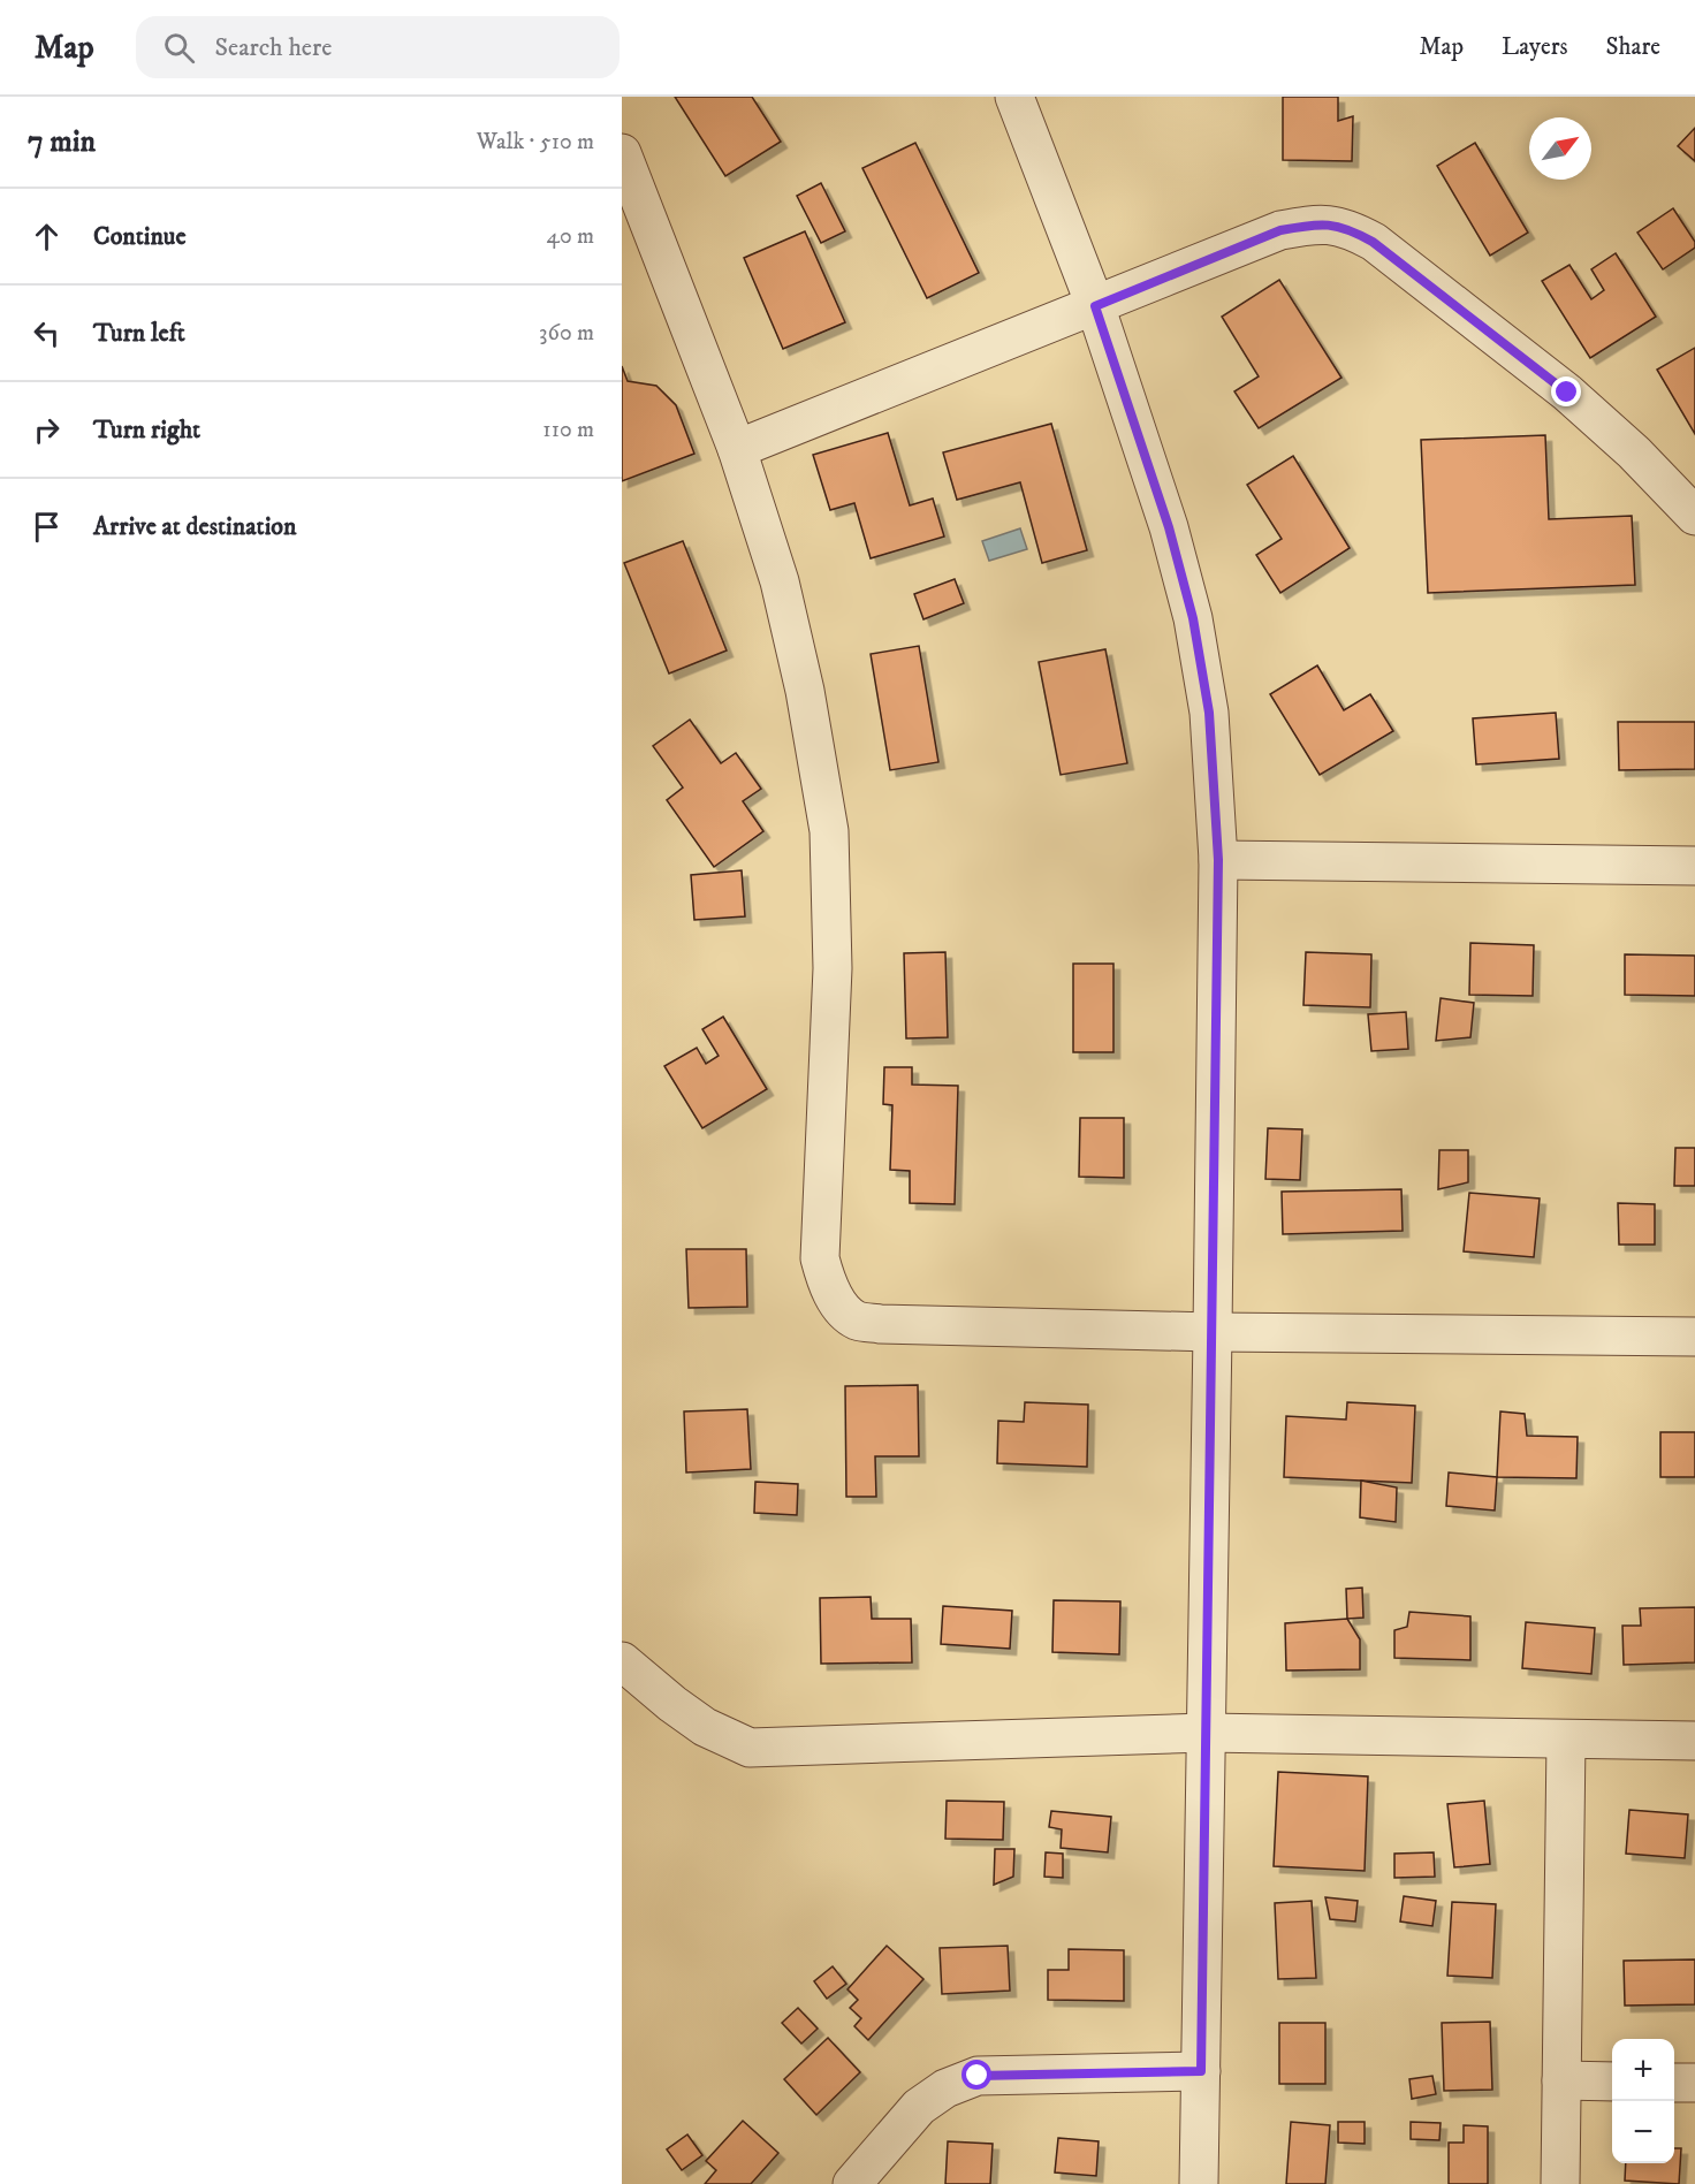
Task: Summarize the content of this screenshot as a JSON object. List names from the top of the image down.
{
  "north": "top right",
  "page": {
    "header": "Map",
    "search": "Search here",
    "nav": ["Map", "Layers", "Share"],
    "heading": ["7 min", "Walk · 510 m"],
    "list": [
      ["Continue", "40 m"],
      ["Turn left", "360 m"],
      ["Turn right", "110 m"],
      "Arrive at destination"
    ],
    "map_buttons": ["+", "−"]
  }
}
